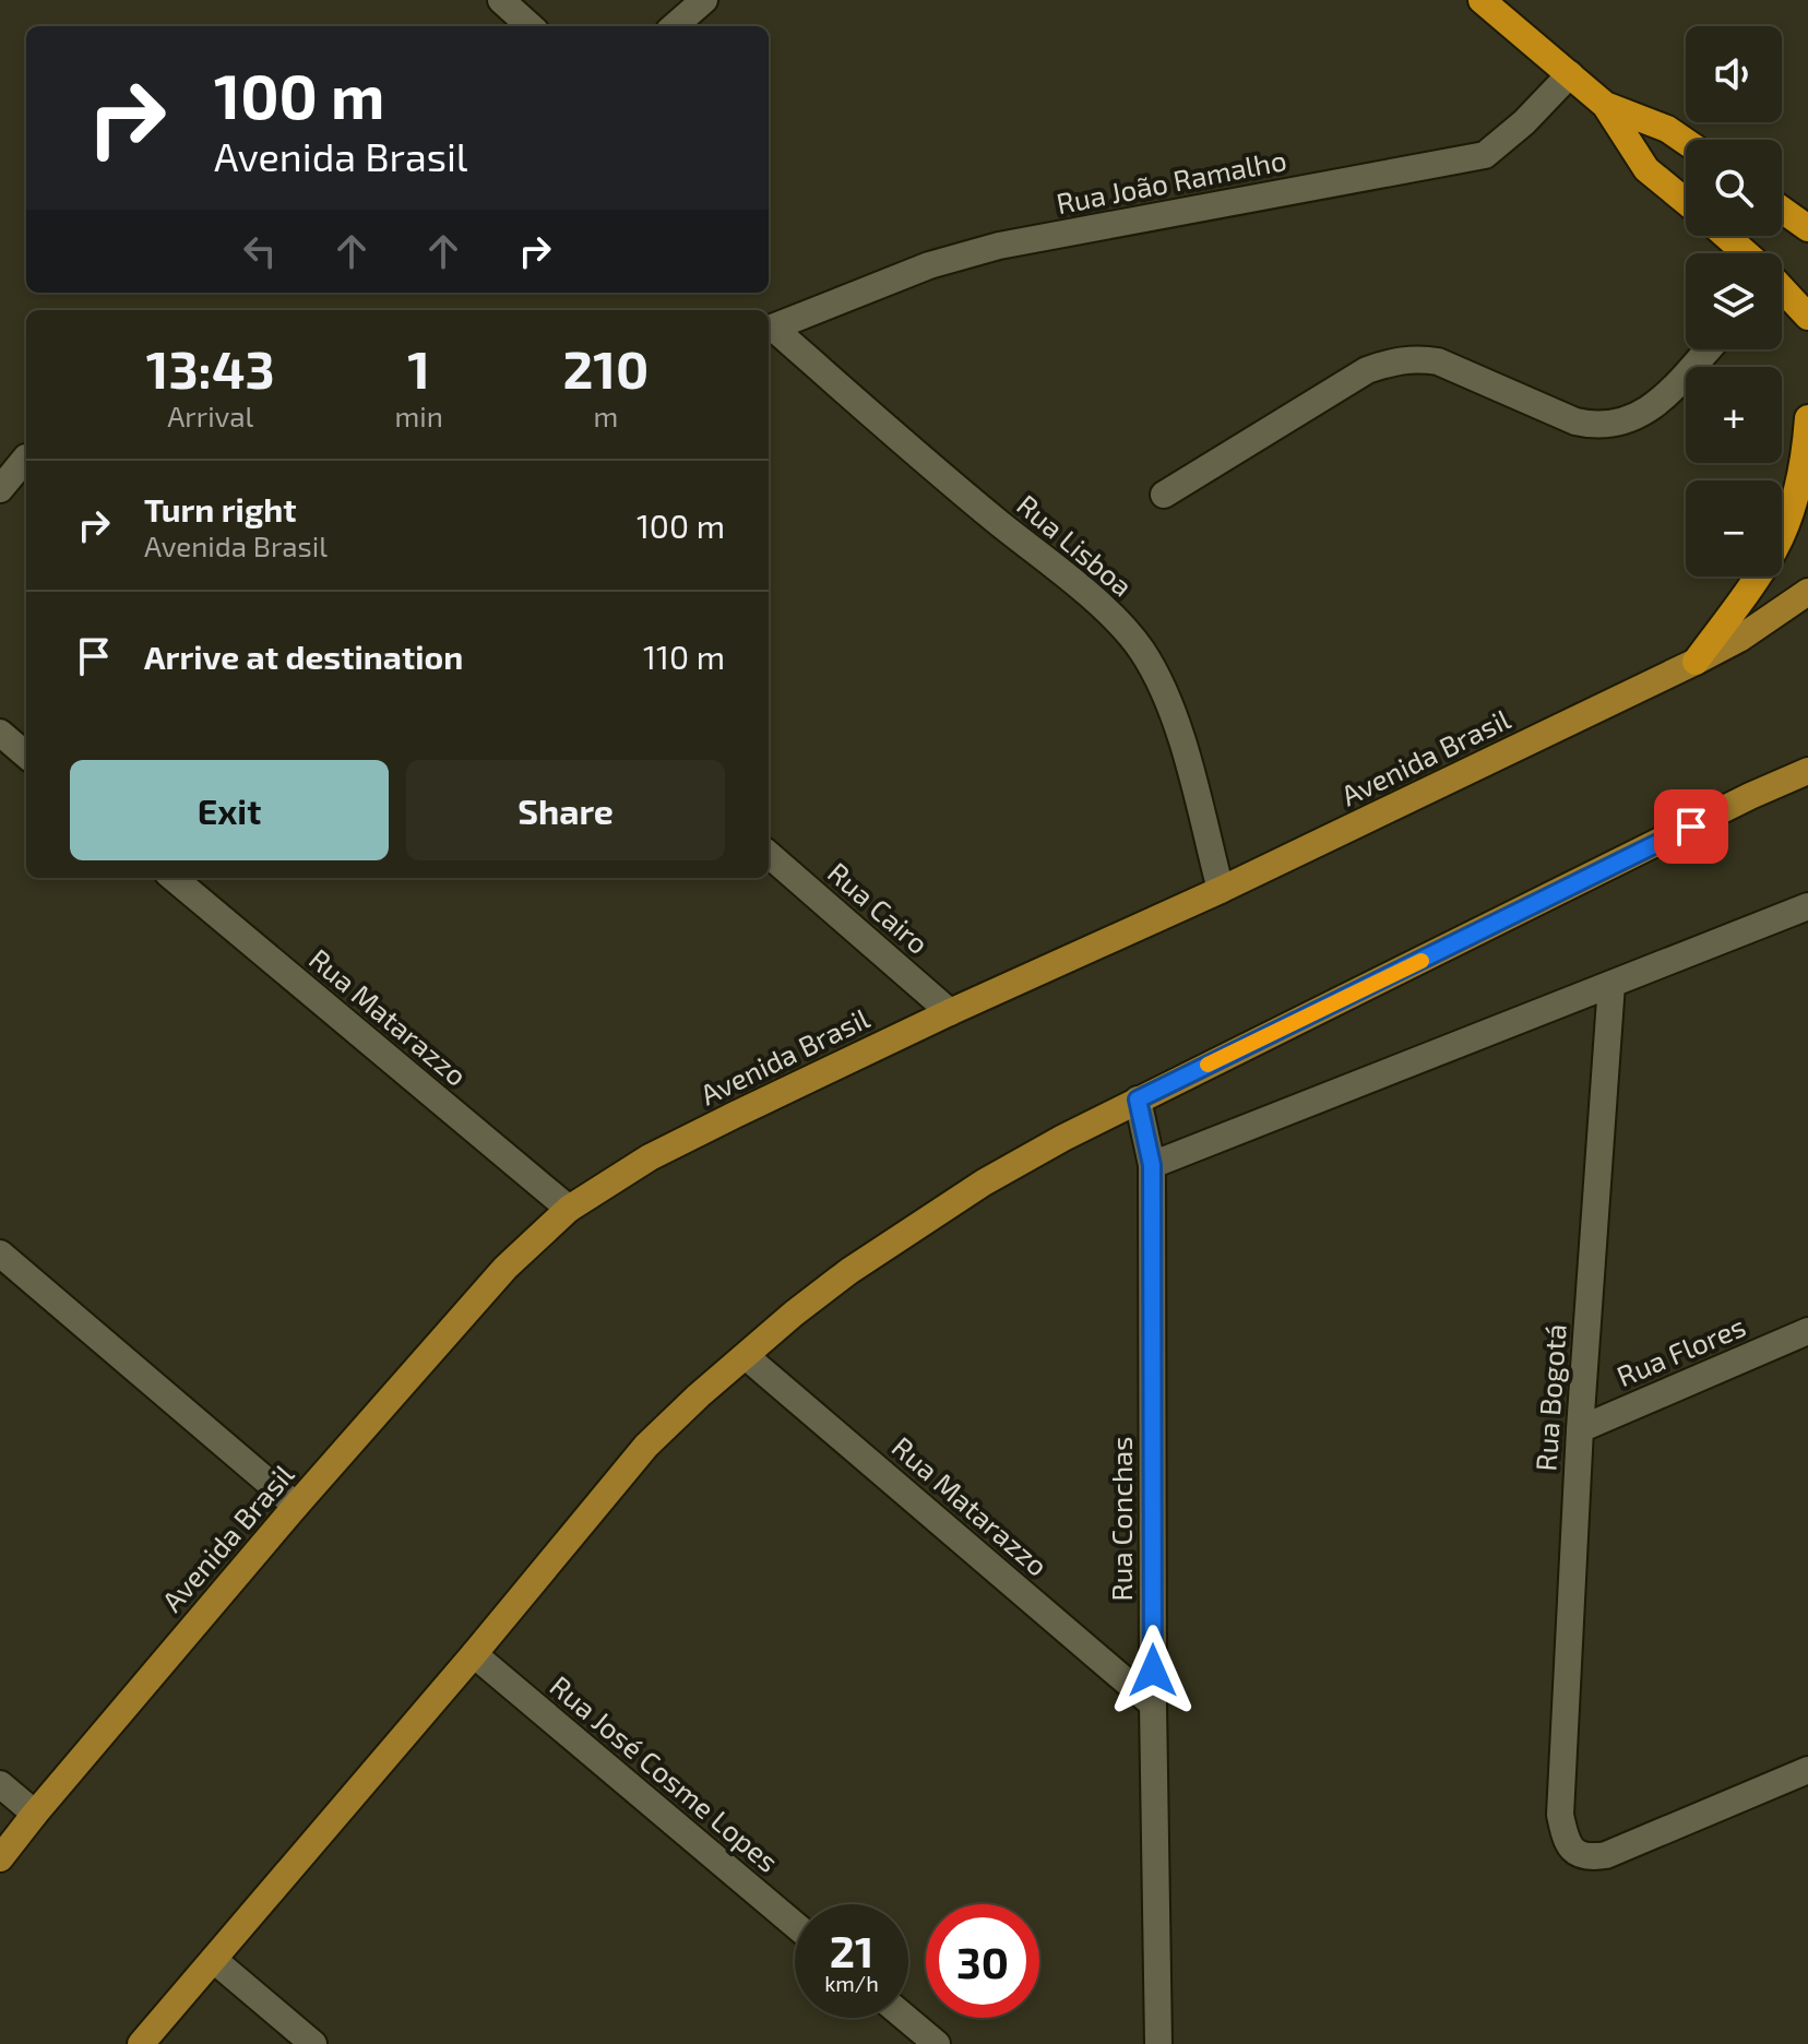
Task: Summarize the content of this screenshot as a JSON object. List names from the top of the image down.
{
  "streets": {
    "main road": ["Avenida Brasil"],
    "street": [
      "Rua João Ramalho",
      "Rua Lisboa",
      "Rua Cairo",
      "Rua Matarazzo",
      "Rua Flores",
      "Rua Bogotá",
      "Rua Conchas",
      "Rua José Cosme Lopes"
    ]
  },
  "crossings": [
    ["Rua João Ramalho", "Rua Lisboa"],
    ["Rua Lisboa", "Avenida Brasil"],
    ["Avenida Brasil", "Rua Cairo"],
    ["Avenida Brasil", "Rua Matarazzo"],
    ["Rua Matarazzo", "Rua Conchas"],
    ["Rua Flores", "Rua Bogotá"]
  ],
  "page": {
    "map_buttons": ["+", "−"],
    "turn": ["100 m", "Avenida Brasil"],
    "eta": [
      "13:43",
      "Arrival",
      "1",
      "min",
      "210",
      "m"
    ],
    "list": [
      {
        "name": "Turn right",
        "note": "Avenida Brasil",
        "value": "100 m"
      },
      {
        "name": "Arrive at destination",
        "value": "110 m"
      }
    ],
    "buttons": ["Exit", "Share"],
    "speed": "21 km/h",
    "limit": "30"
  }
}
